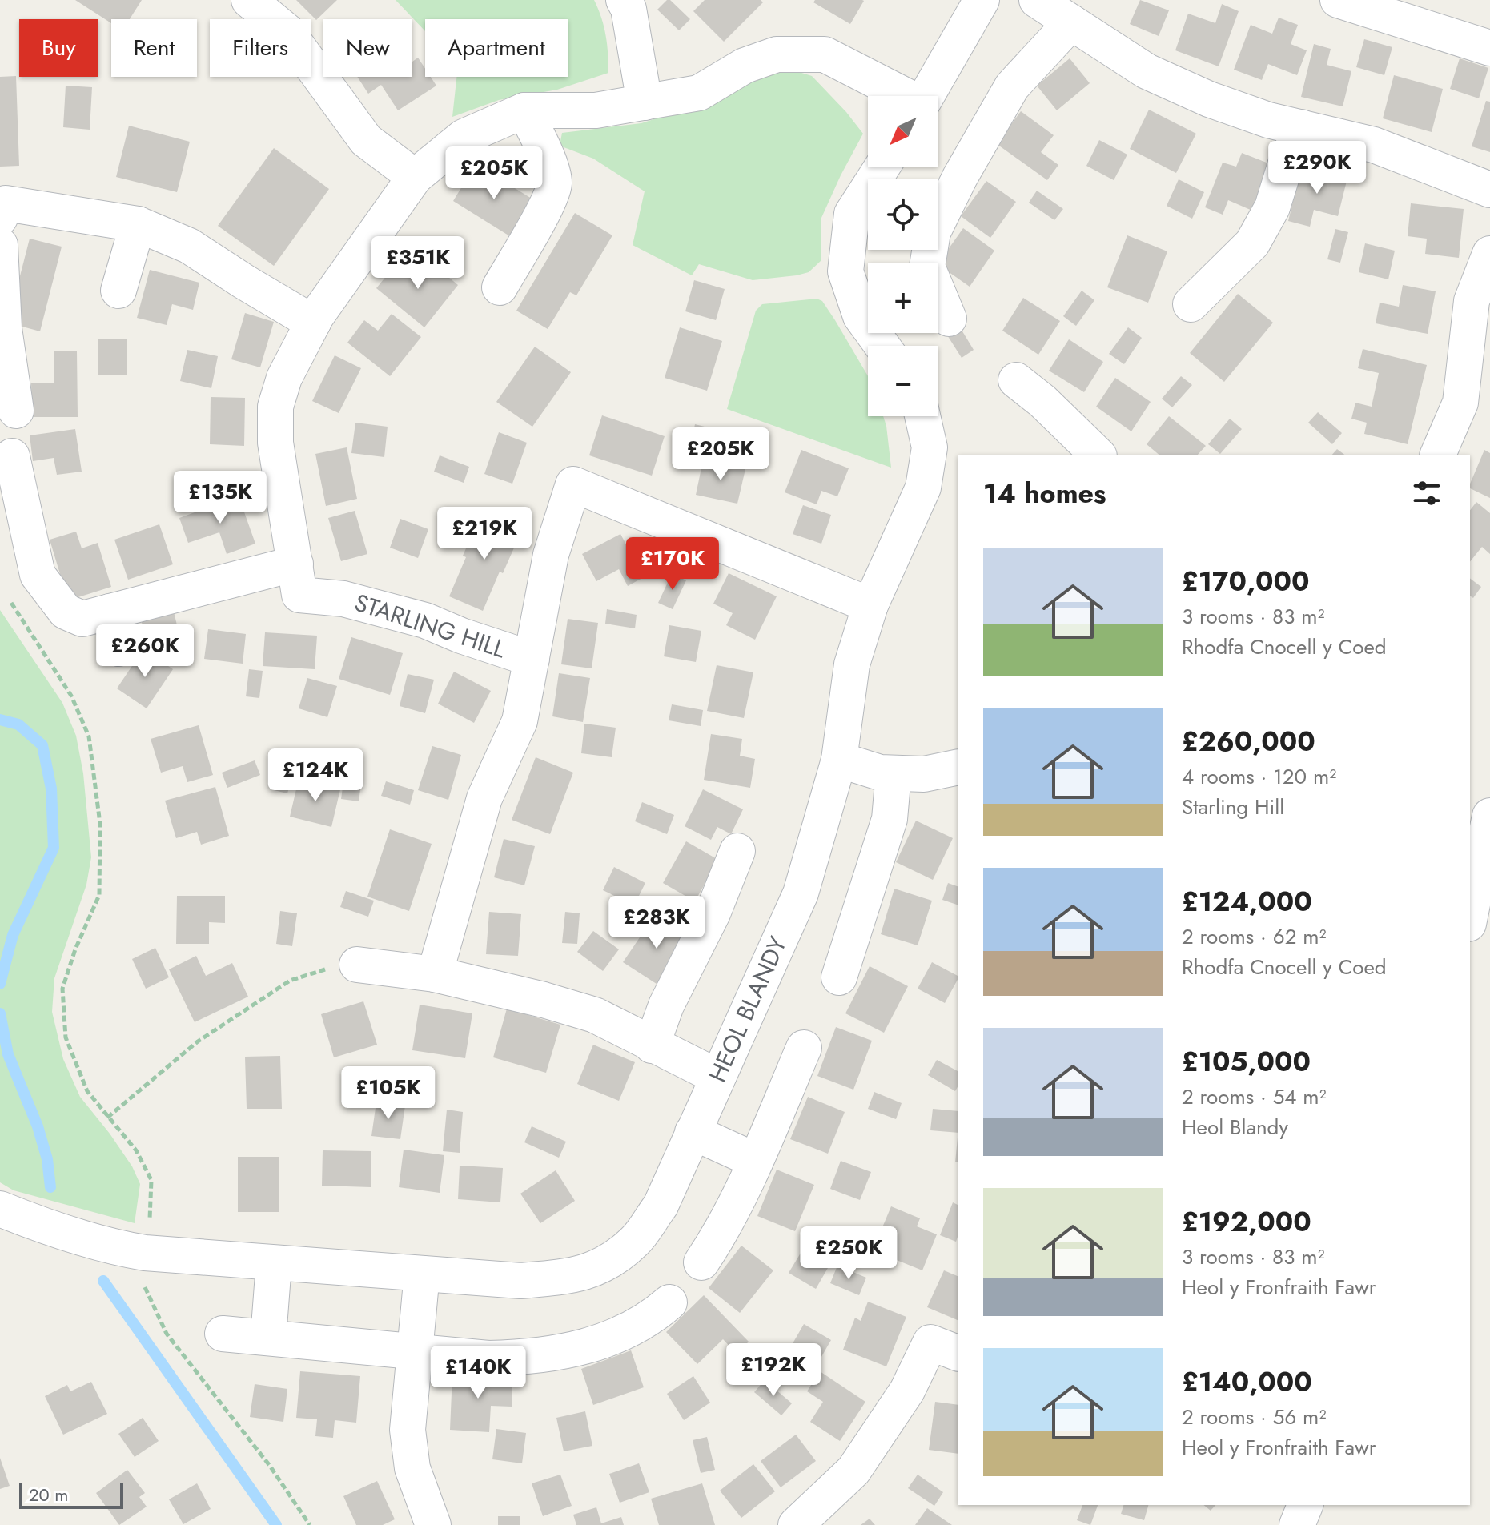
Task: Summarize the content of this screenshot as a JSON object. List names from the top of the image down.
{
  "streets": {
    "street": ["STARLING HILL", "HEOL BLANDY"]
  },
  "scale_bar": "20 m",
  "north": "bottom left",
  "page": {
    "chip": [
      "Buy",
      "Rent",
      "Filters",
      "New",
      "Apartment"
    ],
    "map_buttons": ["+", "−"],
    "price": [
      "£290K",
      "£205K",
      "£351K",
      "£205K",
      "£135K",
      "£219K",
      "£170K",
      "£260K",
      "£124K",
      "£283K",
      "£105K",
      "£250K",
      "£192K",
      "£140K"
    ],
    "heading": "14 homes",
    "list": [
      {
        "name": "£170,000",
        "note": "3 rooms · 83 m² · Rhodfa Cnocell y Coed"
      },
      {
        "name": "£260,000",
        "note": "4 rooms · 120 m² · Starling Hill"
      },
      {
        "name": "£124,000",
        "note": "2 rooms · 62 m² · Rhodfa Cnocell y Coed"
      },
      {
        "name": "£105,000",
        "note": "2 rooms · 54 m² · Heol Blandy"
      },
      {
        "name": "£192,000",
        "note": "3 rooms · 83 m² · Heol y Fronfraith Fawr"
      },
      {
        "name": "£140,000",
        "note": "2 rooms · 56 m² · Heol y Fronfraith Fawr"
      }
    ],
    "scale": "20 m"
  }
}
